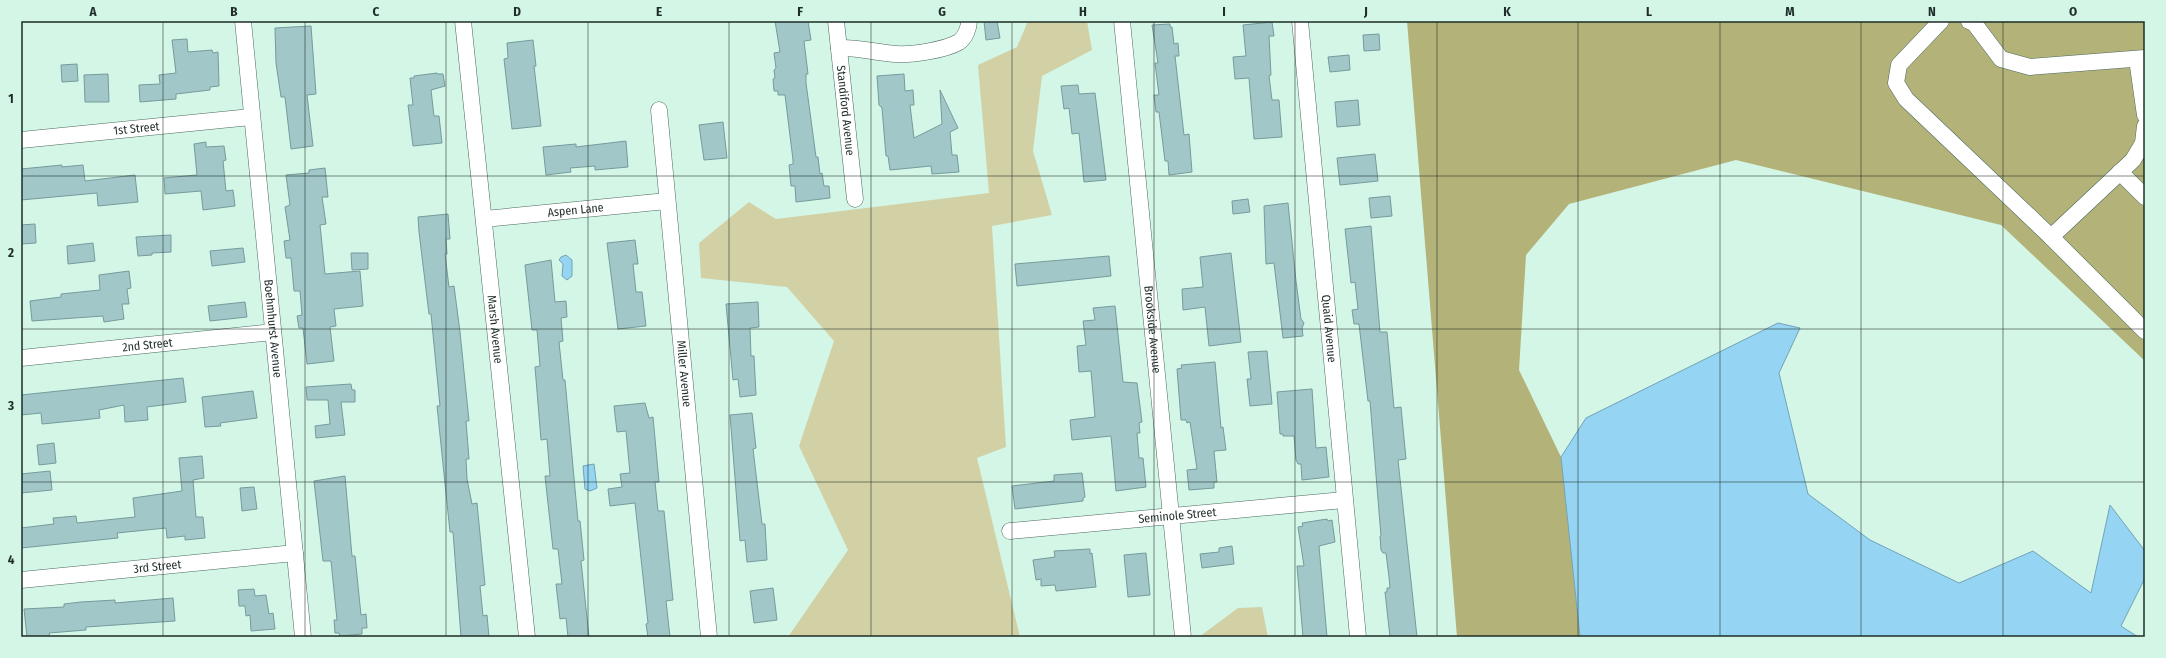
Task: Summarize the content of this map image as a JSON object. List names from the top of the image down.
{
  "streets": {
    "street": [
      "Standiford Avenue",
      "1st Street",
      "Aspen Lane",
      "Boehmhurst Avenue",
      "Marsh Avenue",
      "Brookside Avenue",
      "Quaid Avenue",
      "2nd Street",
      "Miller Avenue",
      "Seminole Street",
      "3rd Street"
    ]
  },
  "crossings": [
    ["1st Street", "Boehmhurst Avenue"],
    ["Aspen Lane", "Marsh Avenue"],
    ["Aspen Lane", "Miller Avenue"],
    ["Boehmhurst Avenue", "2nd Street"],
    ["Boehmhurst Avenue", "3rd Street"],
    ["Brookside Avenue", "Seminole Street"],
    ["Quaid Avenue", "Seminole Street"]
  ],
  "grid": {
    "columns": [
      "A",
      "B",
      "C",
      "D",
      "E",
      "F",
      "G",
      "H",
      "I",
      "J",
      "K",
      "L",
      "M",
      "N",
      "O"
    ],
    "rows": [
      "1",
      "2",
      "3",
      "4"
    ]
  }
}
